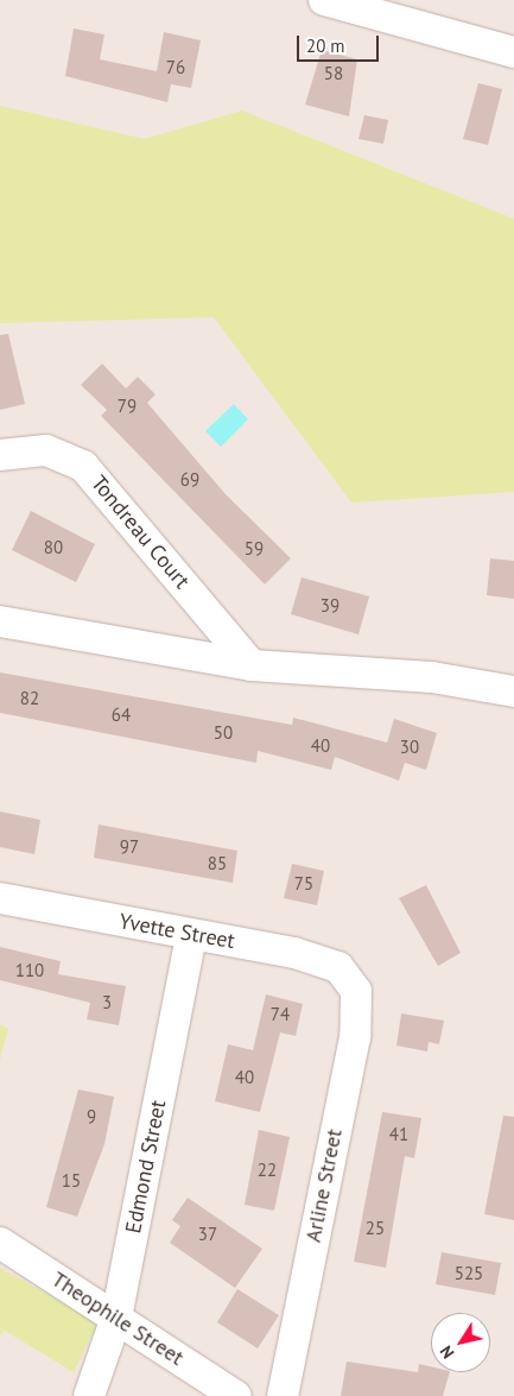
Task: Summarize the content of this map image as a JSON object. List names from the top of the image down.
{
  "streets": {
    "street": [
      "Tondreau Court",
      "Yvette Street",
      "Edmond Street",
      "Arline Street",
      "Theophile Street"
    ]
  },
  "crossings": [
    ["Yvette Street", "Edmond Street"],
    ["Yvette Street", "Arline Street"],
    ["Edmond Street", "Theophile Street"]
  ],
  "house_numbers": [
    "76",
    "58",
    "79",
    "69",
    "80",
    "59",
    "39",
    "82",
    "64",
    "50",
    "40",
    "30",
    "97",
    "85",
    "75",
    "110",
    "3",
    "74",
    "40",
    "9",
    "41",
    "22",
    "15",
    "25",
    "37",
    "525"
  ],
  "scale_bar": "20 m",
  "north": "bottom left"
}
